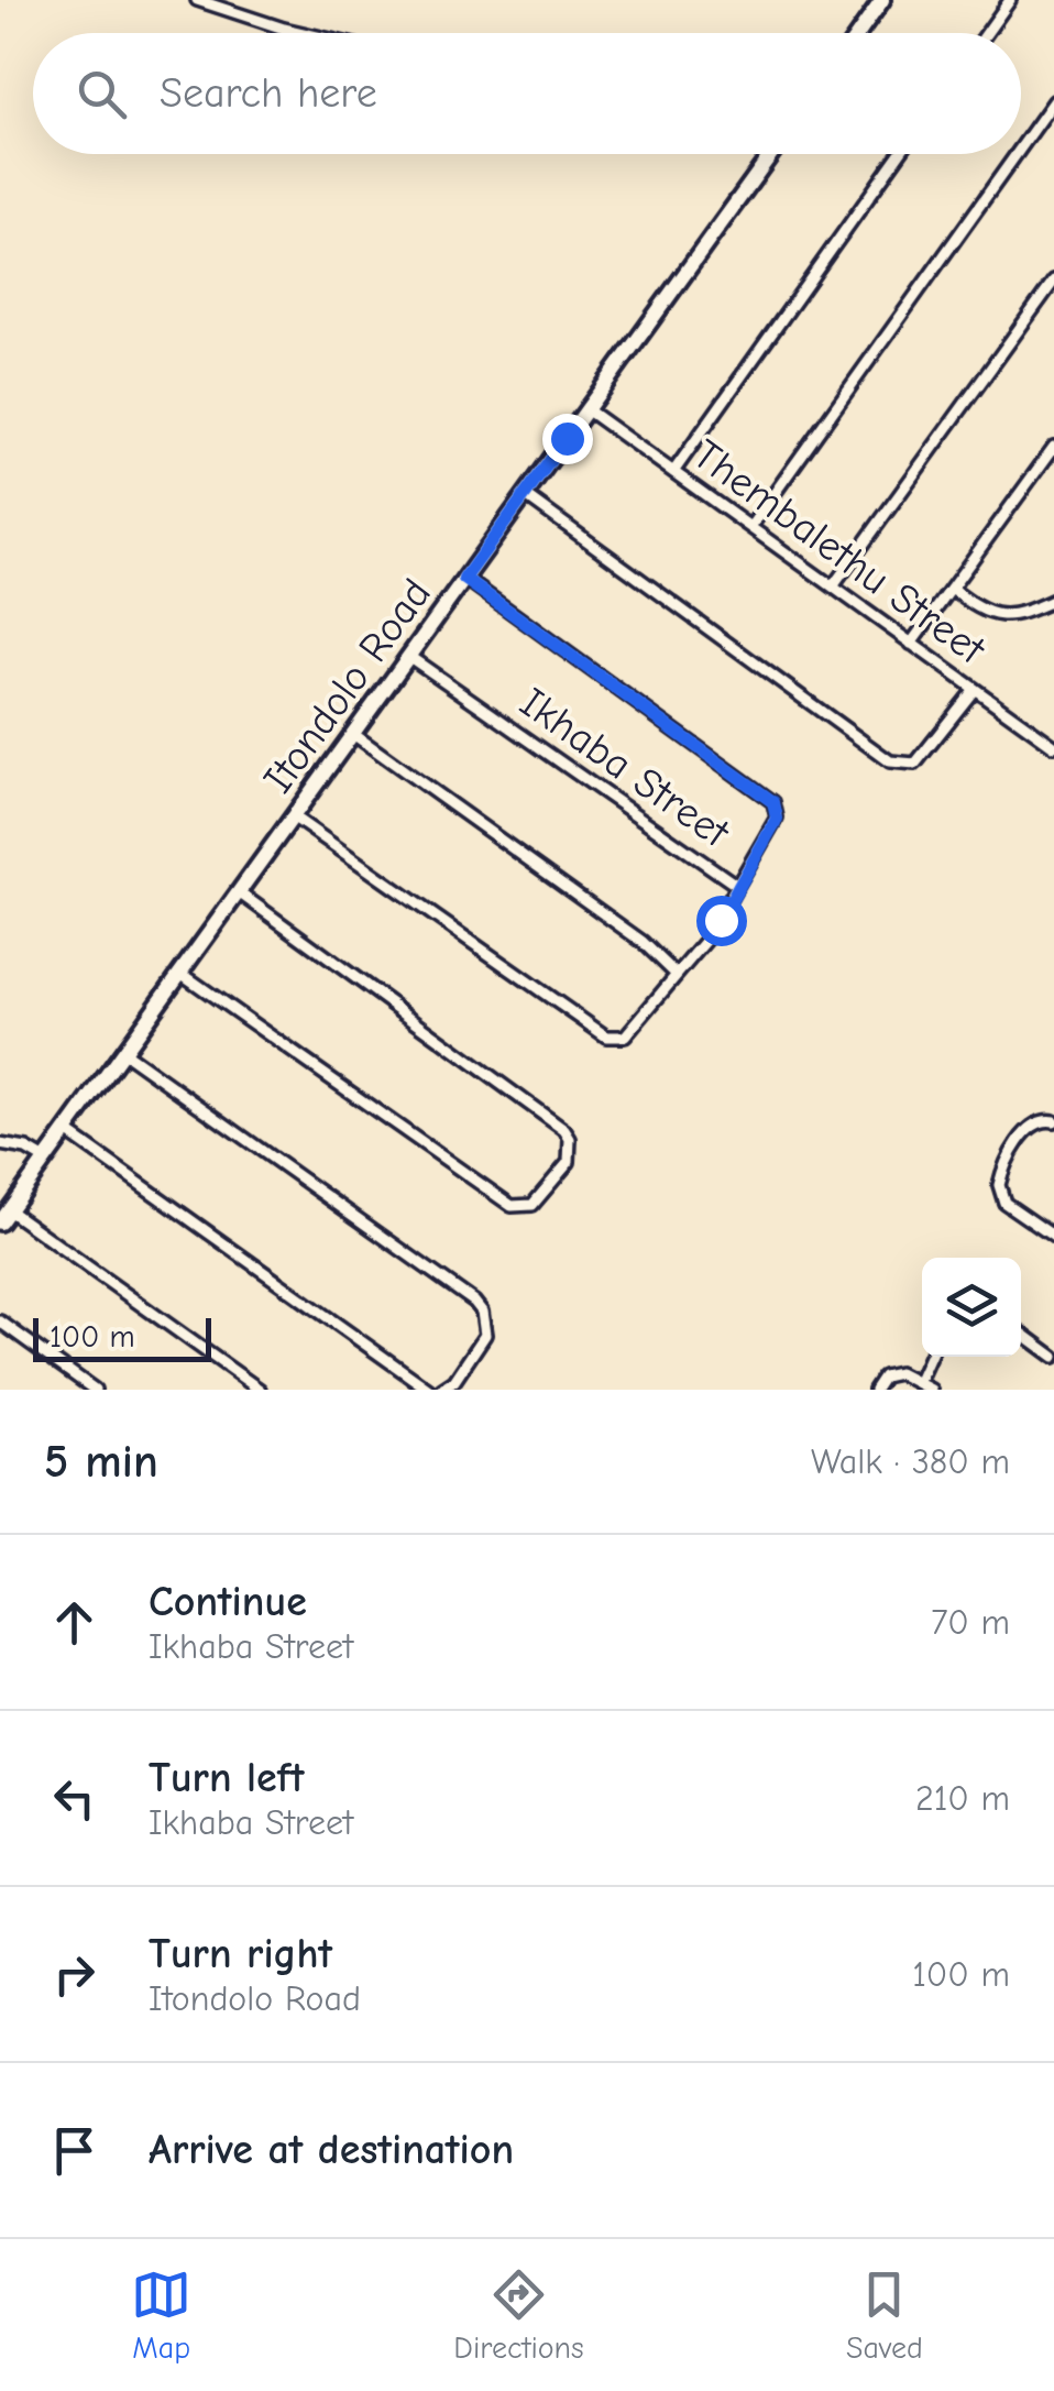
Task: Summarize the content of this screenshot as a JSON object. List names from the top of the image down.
{
  "streets": {
    "street": ["Thembalethu Street", "Itondolo Road", "Ikhaba Street"]
  },
  "crossings": [
    ["Thembalethu Street", "Itondolo Road"],
    ["Itondolo Road", "Ikhaba Street"]
  ],
  "scale_bar": "100 m",
  "page": {
    "search": "Search here",
    "scale": "100 m",
    "heading": ["5 min", "Walk · 380 m"],
    "list": [
      ["Continue", "Ikhaba Street", "70 m"],
      ["Turn left", "Ikhaba Street", "210 m"],
      ["Turn right", "Itondolo Road", "100 m"],
      "Arrive at destination"
    ],
    "nav": ["Map", "Directions", "Saved"]
  }
}
